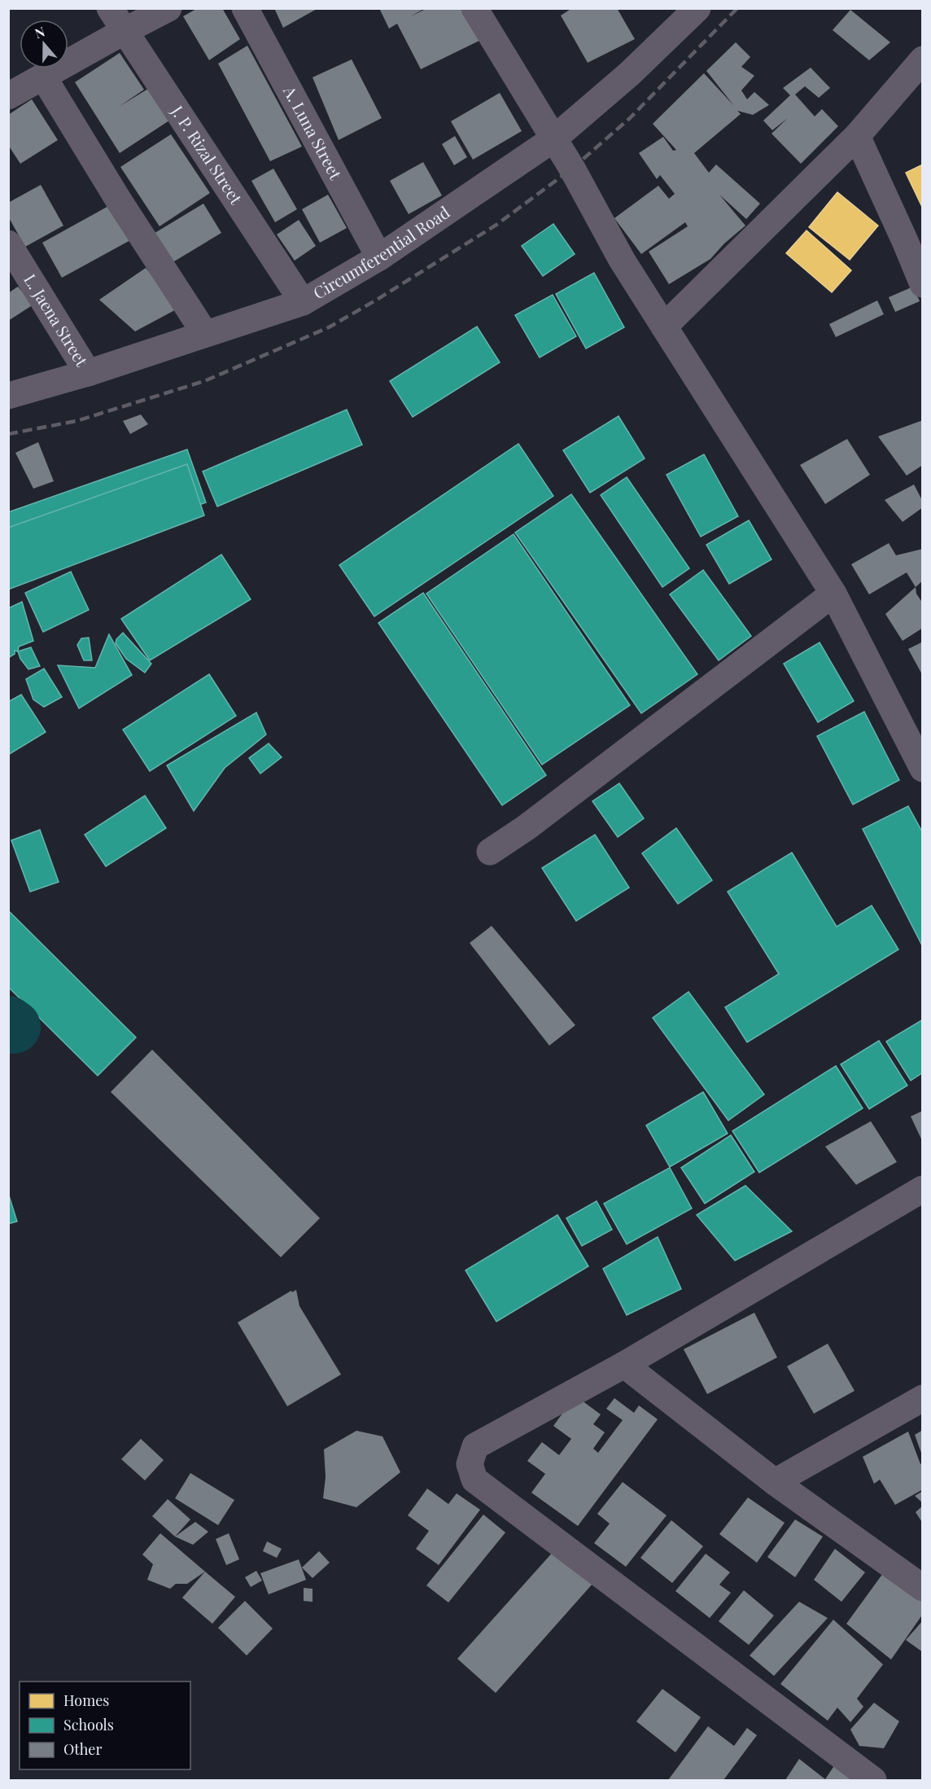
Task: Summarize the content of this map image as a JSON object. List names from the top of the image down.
{
  "streets": {
    "street": [
      "A. Luna Street",
      "J. P. Rizal Street",
      "Circumferential Road",
      "L. Jaena Street"
    ]
  },
  "crossings": [
    ["A. Luna Street", "Circumferential Road"],
    ["J. P. Rizal Street", "Circumferential Road"],
    ["Circumferential Road", "L. Jaena Street"]
  ],
  "legend": ["Homes", "Schools", "Other"],
  "north": "top"
}
